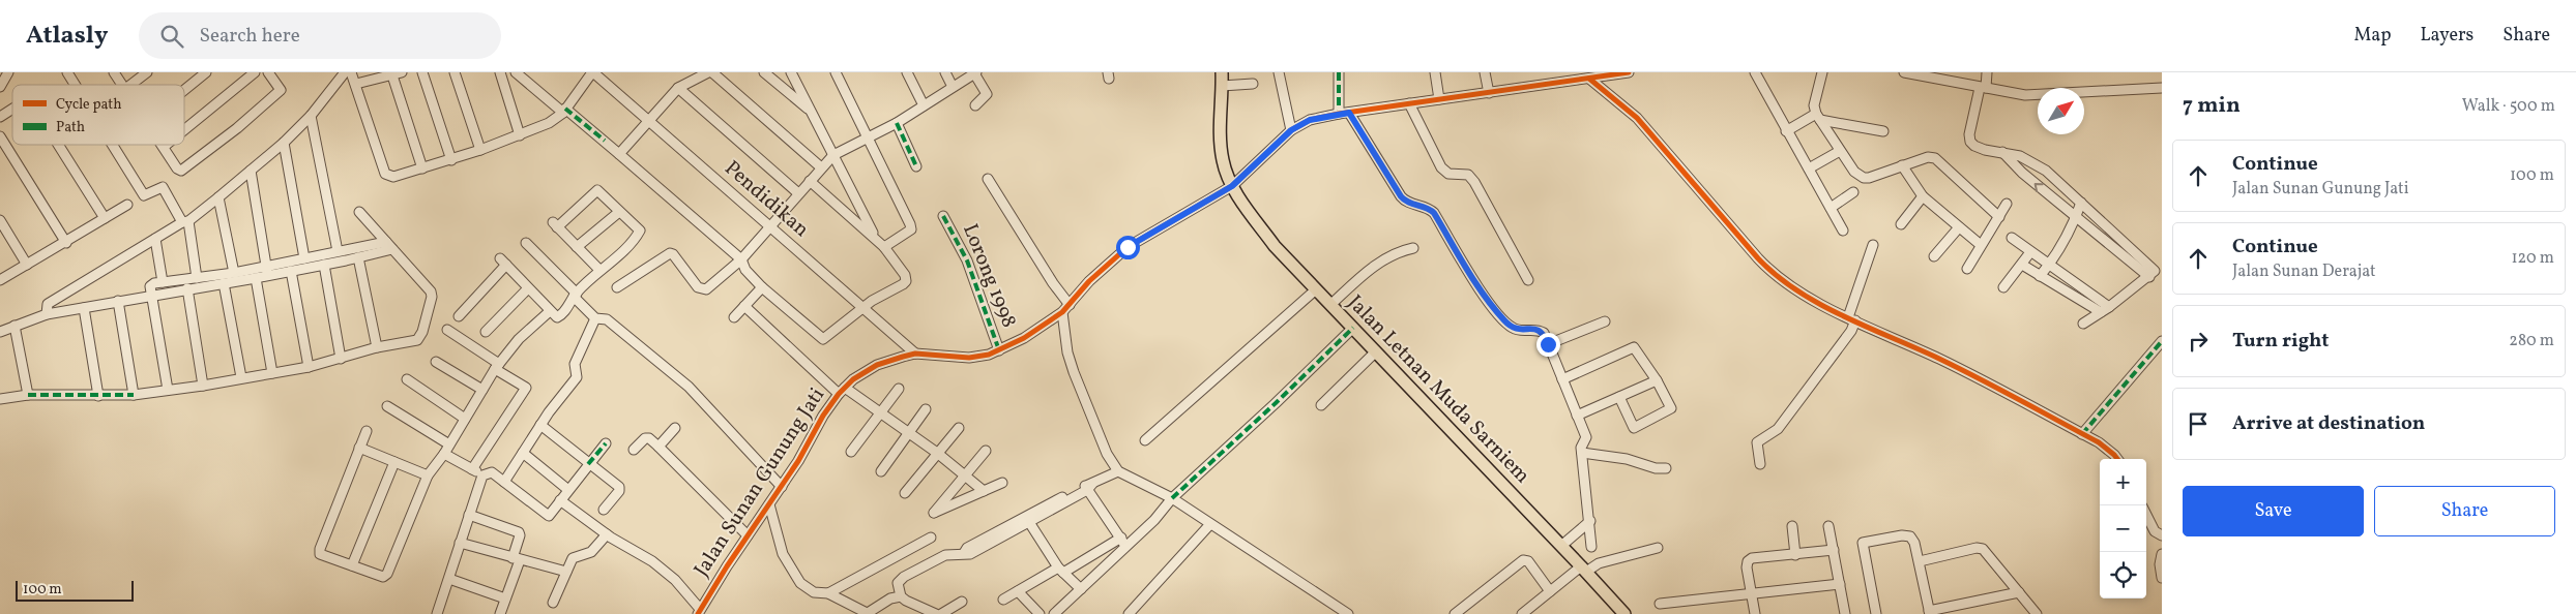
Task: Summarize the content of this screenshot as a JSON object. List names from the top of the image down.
{
  "streets": {
    "main road": ["Jalan Letnan Muda Sarniem"],
    "street": ["Pendidikan", "Lorong 1998", "Jalan Sunan Gunung Jati"]
  },
  "crossings": [
    ["Pendidikan", "Jalan Sunan Gunung Jati"],
    ["Lorong 1998", "Jalan Sunan Gunung Jati"],
    ["Jalan Letnan Muda Sarniem", "Jalan Sunan Gunung Jati"]
  ],
  "legend": ["Cycle path", "Path"],
  "scale_bar": "100 m",
  "north": "top right",
  "page": {
    "header": "Atlasly",
    "search": "Search here",
    "nav": ["Map", "Layers", "Share"],
    "heading": ["7 min", "Walk · 500 m"],
    "list": [
      ["Continue", "Jalan Sunan Gunung Jati", "100 m"],
      ["Continue", "Jalan Sunan Derajat", "120 m"],
      ["Turn right", "280 m"],
      "Arrive at destination"
    ],
    "map_buttons": ["+", "−"],
    "buttons": ["Save", "Share"],
    "scale": "100 m"
  }
}
